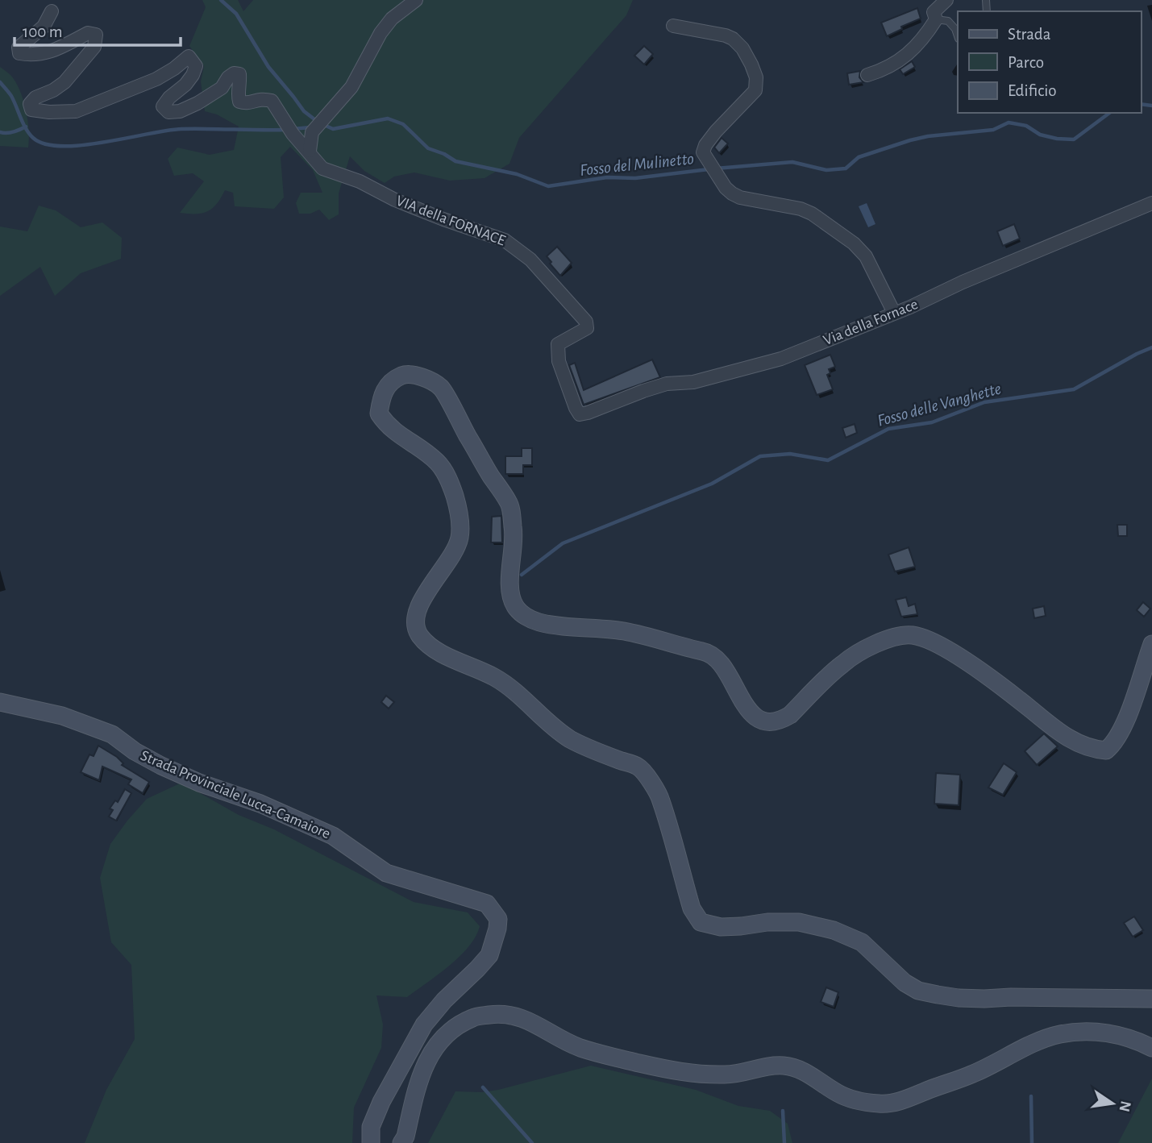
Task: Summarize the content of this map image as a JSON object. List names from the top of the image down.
{
  "streets": {
    "main road": ["Strada Provinciale Lucca-Camaiore"],
    "street": ["VIA della FORNACE", "Via della Fornace"]
  },
  "crossings": [
    ["VIA della FORNACE", "Via della Fornace"]
  ],
  "water": ["Fosso del Mulinetto", "Fosso delle Vanghette"],
  "legend": ["Strada", "Parco", "Edificio"],
  "scale_bar": "100 m",
  "north": "right"
}
